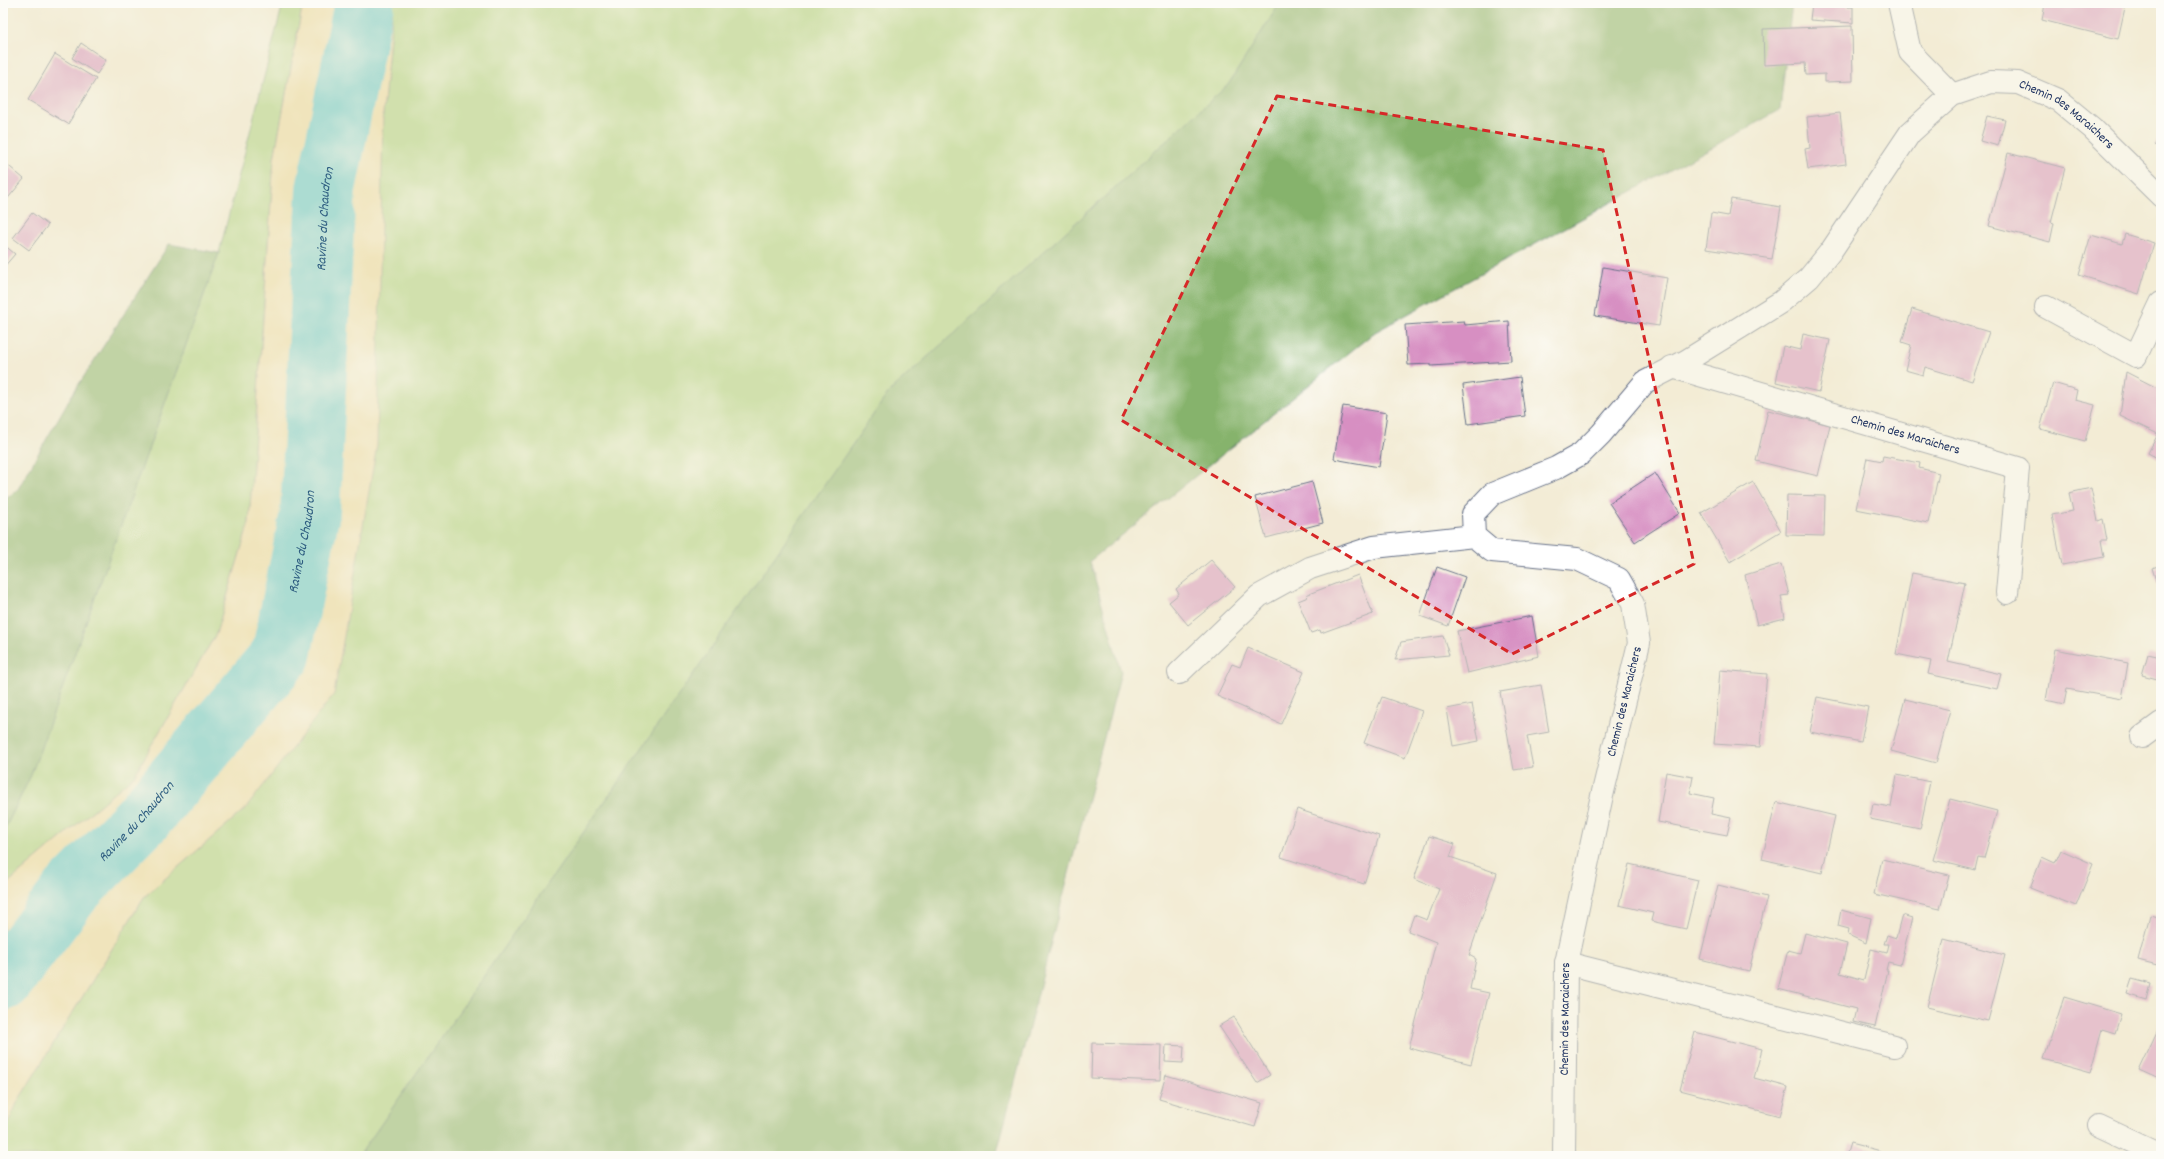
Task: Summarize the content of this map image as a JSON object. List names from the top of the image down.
{
  "streets": {
    "street": ["Chemin des Maraichers"]
  },
  "water": ["Ravine du Chaudron"]
}
